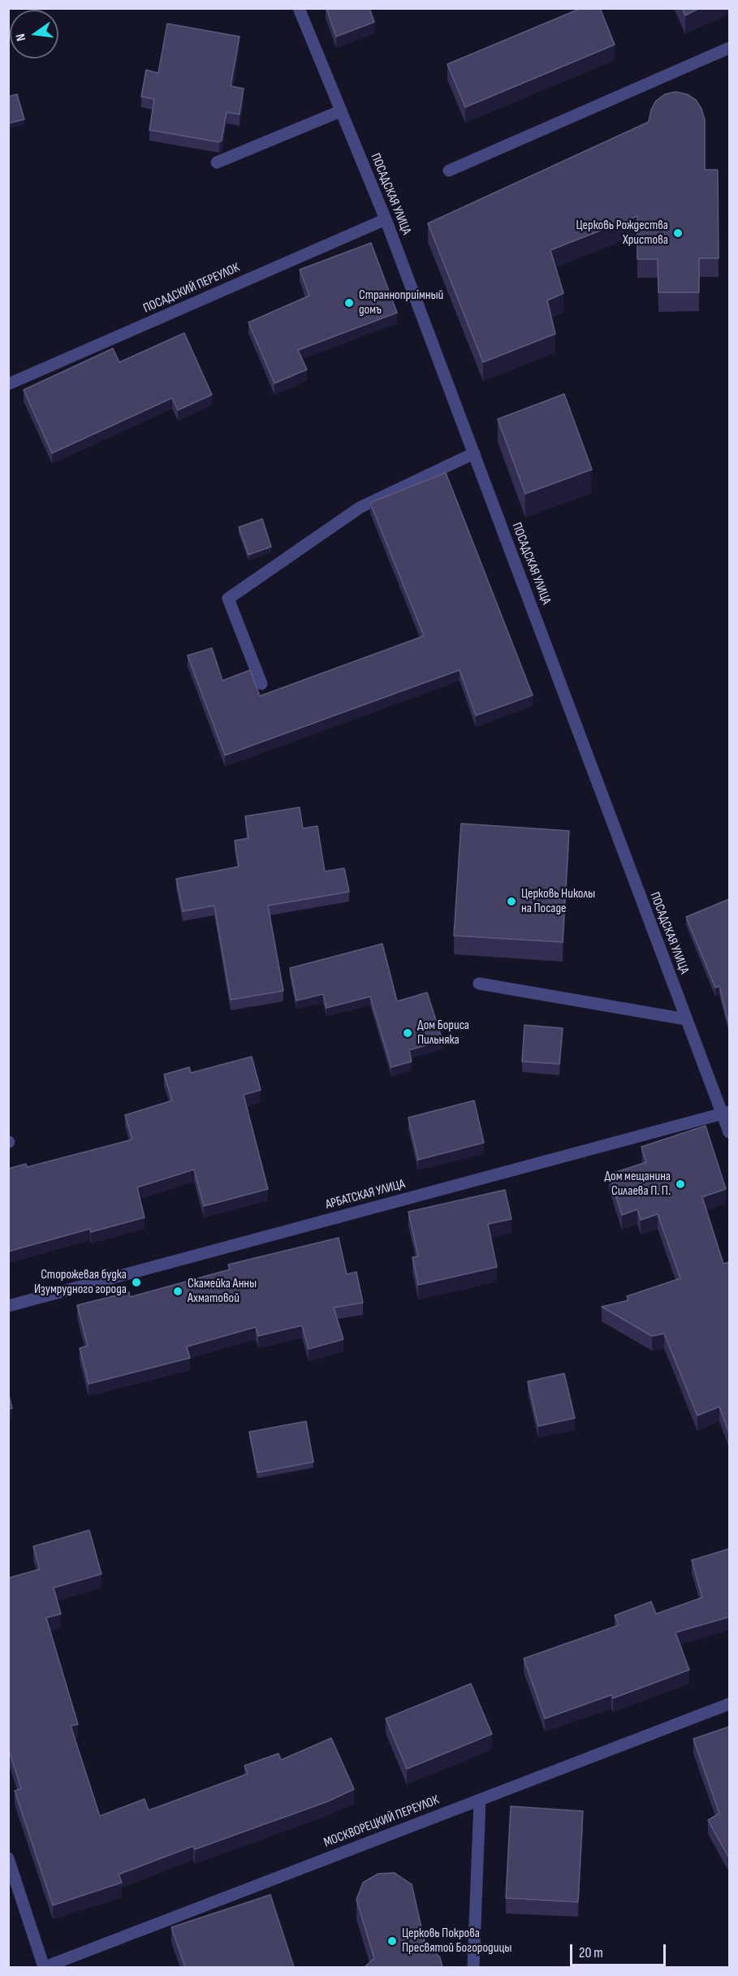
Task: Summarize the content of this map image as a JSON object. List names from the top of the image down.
{
  "streets": {
    "street": [
      "ПОСАДСКАЯ УЛИЦА",
      "ПОСАДСКИЙ ПЕРЕУЛОК",
      "АРБАТСКАЯ УЛИЦА",
      "МОСКВОРЕЦКИЙ ПЕРЕУЛОК"
    ]
  },
  "crossings": [
    ["ПОСАДСКАЯ УЛИЦА", "ПОСАДСКИЙ ПЕРЕУЛОК"],
    ["ПОСАДСКАЯ УЛИЦА", "АРБАТСКАЯ УЛИЦА"]
  ],
  "places": [
    "Церковь Рождества Христова",
    "Странноприiмный домъ",
    "Церковь Николы на Посаде",
    "Дом Бориса Пильняка",
    "Дом мещанина Силаева П. П.",
    "Сторожевая будка Изумрудного города",
    "Скамейка Анны Ахматовой",
    "Церковь Покрова Пресвятой Богородицы"
  ],
  "scale_bar": "20 m",
  "north": "left"
}
